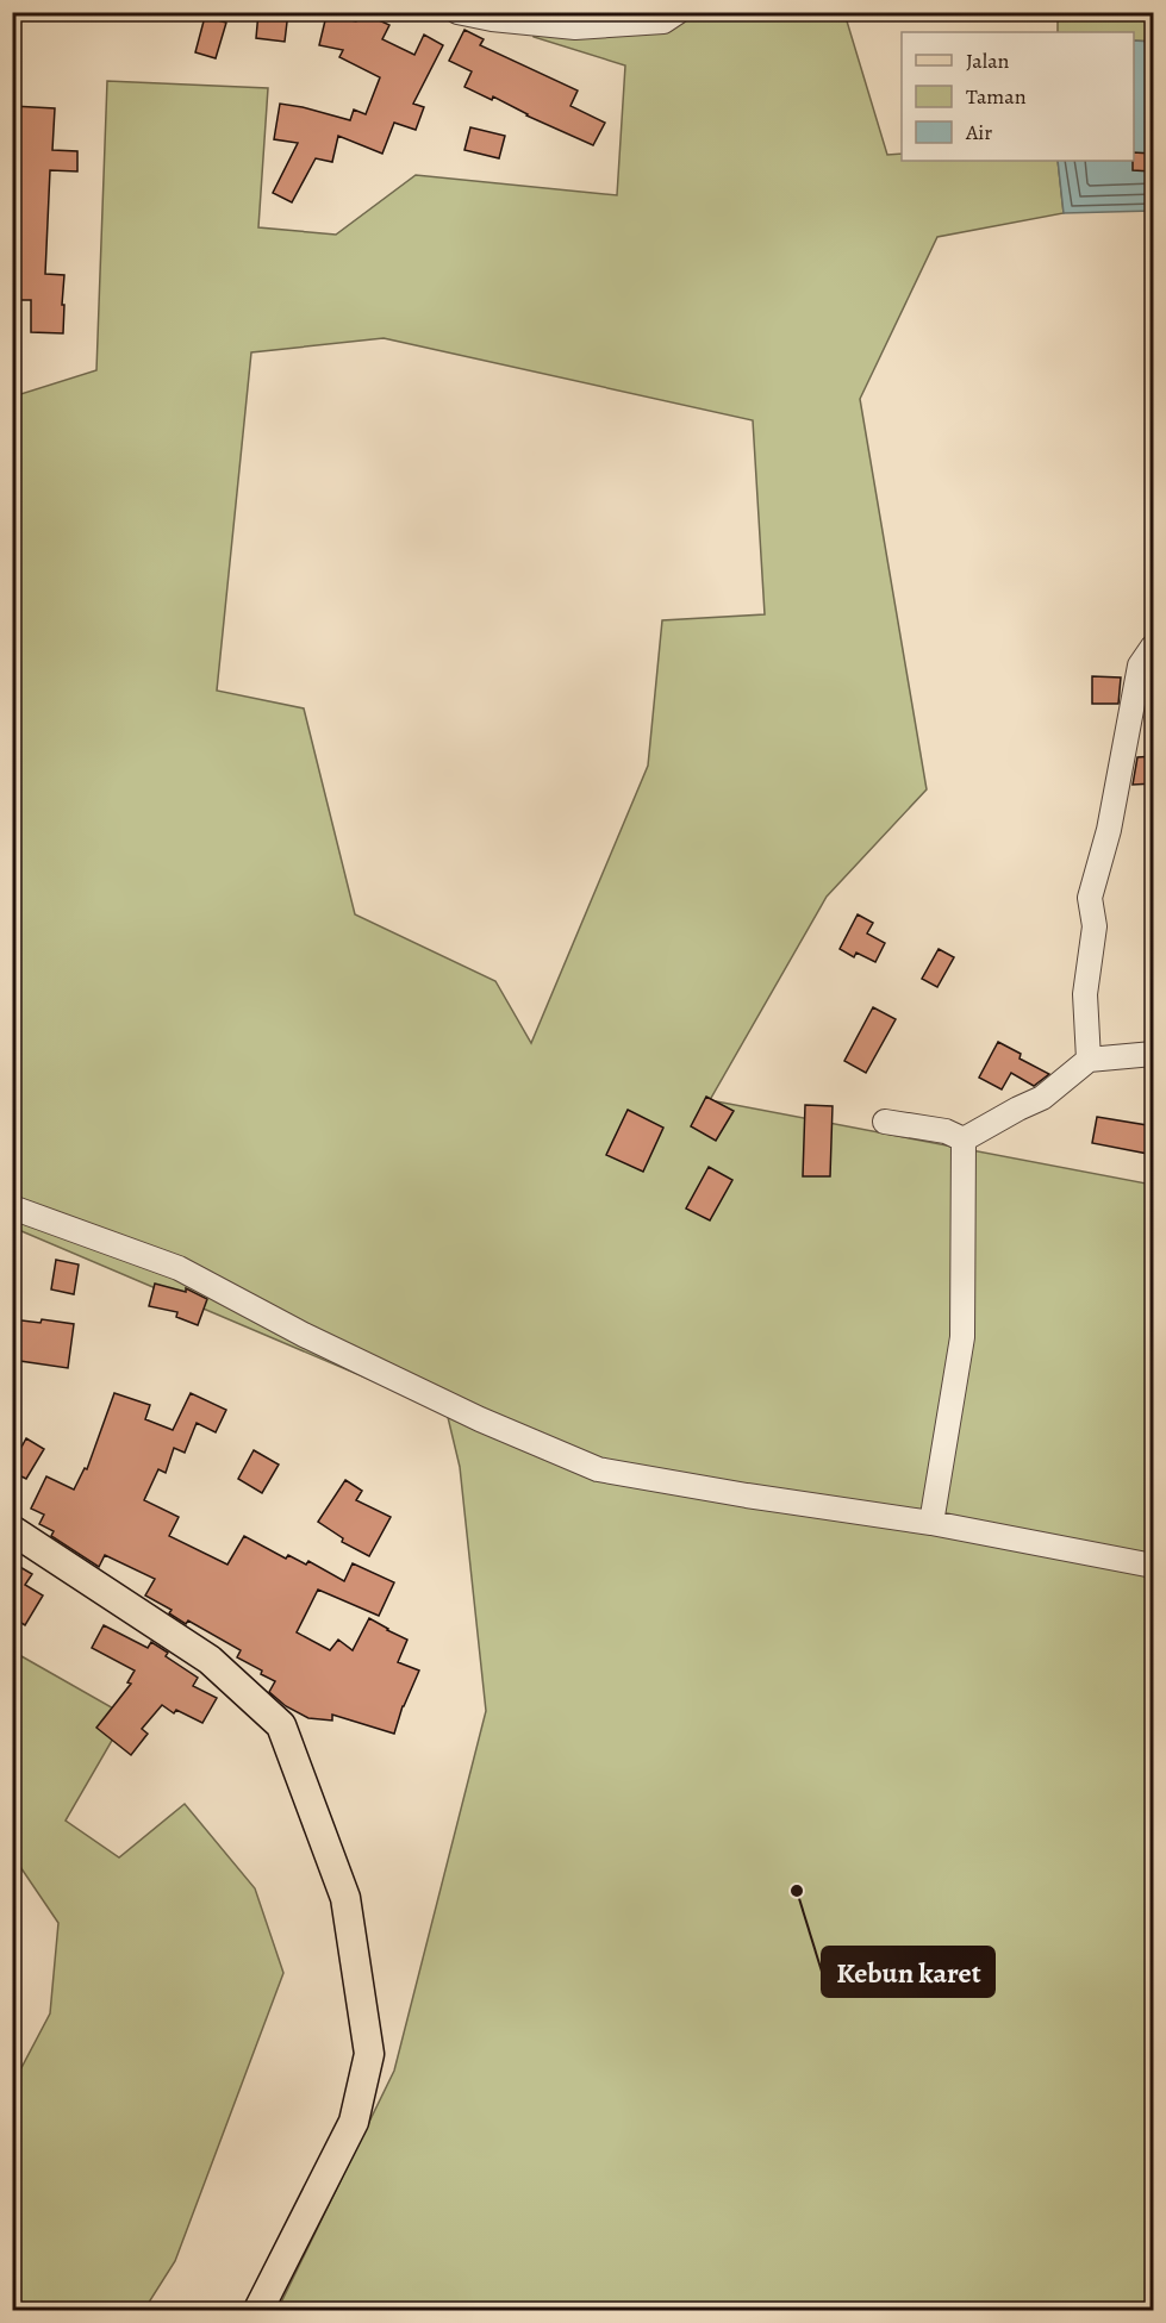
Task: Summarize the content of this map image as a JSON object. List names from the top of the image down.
{
  "places": ["Kebun karet"],
  "legend": ["Jalan", "Taman", "Air"]
}
